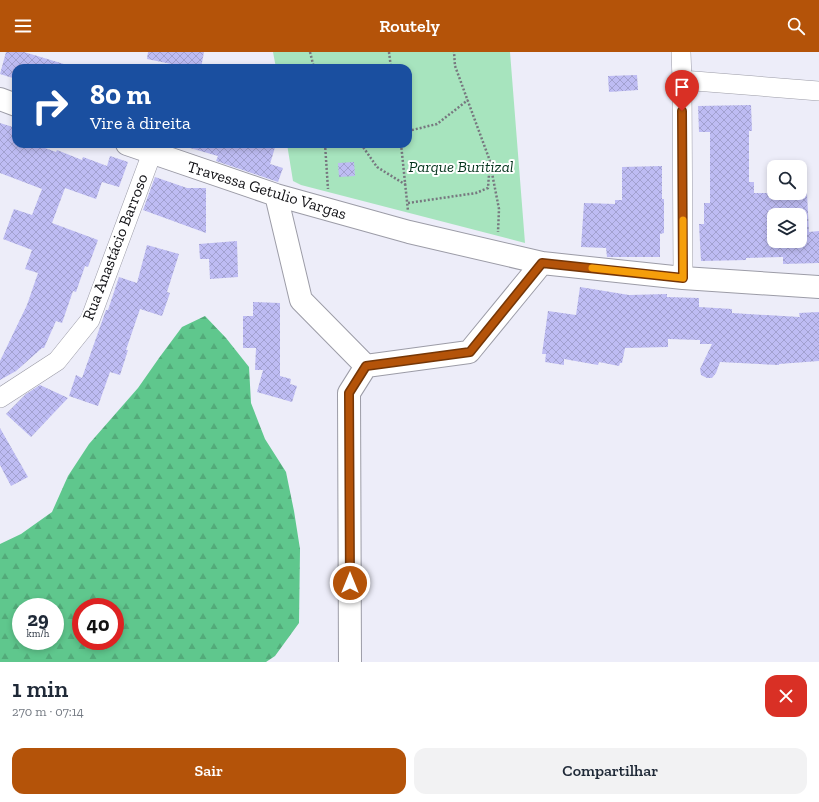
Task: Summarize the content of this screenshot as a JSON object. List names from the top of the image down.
{
  "streets": {
    "street": ["Travessa Getulio Vargas", "Rua Anastácio Barroso"]
  },
  "crossings": [
    ["Travessa Getulio Vargas", "Rua Anastácio Barroso"]
  ],
  "parks": ["Parque Buritizal"],
  "page": {
    "header": "Routely",
    "turn": ["80 m", "Vire à direita"],
    "speed": "29 km/h",
    "limit": "40",
    "heading": ["1 min", "270 m · 07:14"],
    "buttons": ["Sair", "Compartilhar"]
  }
}
